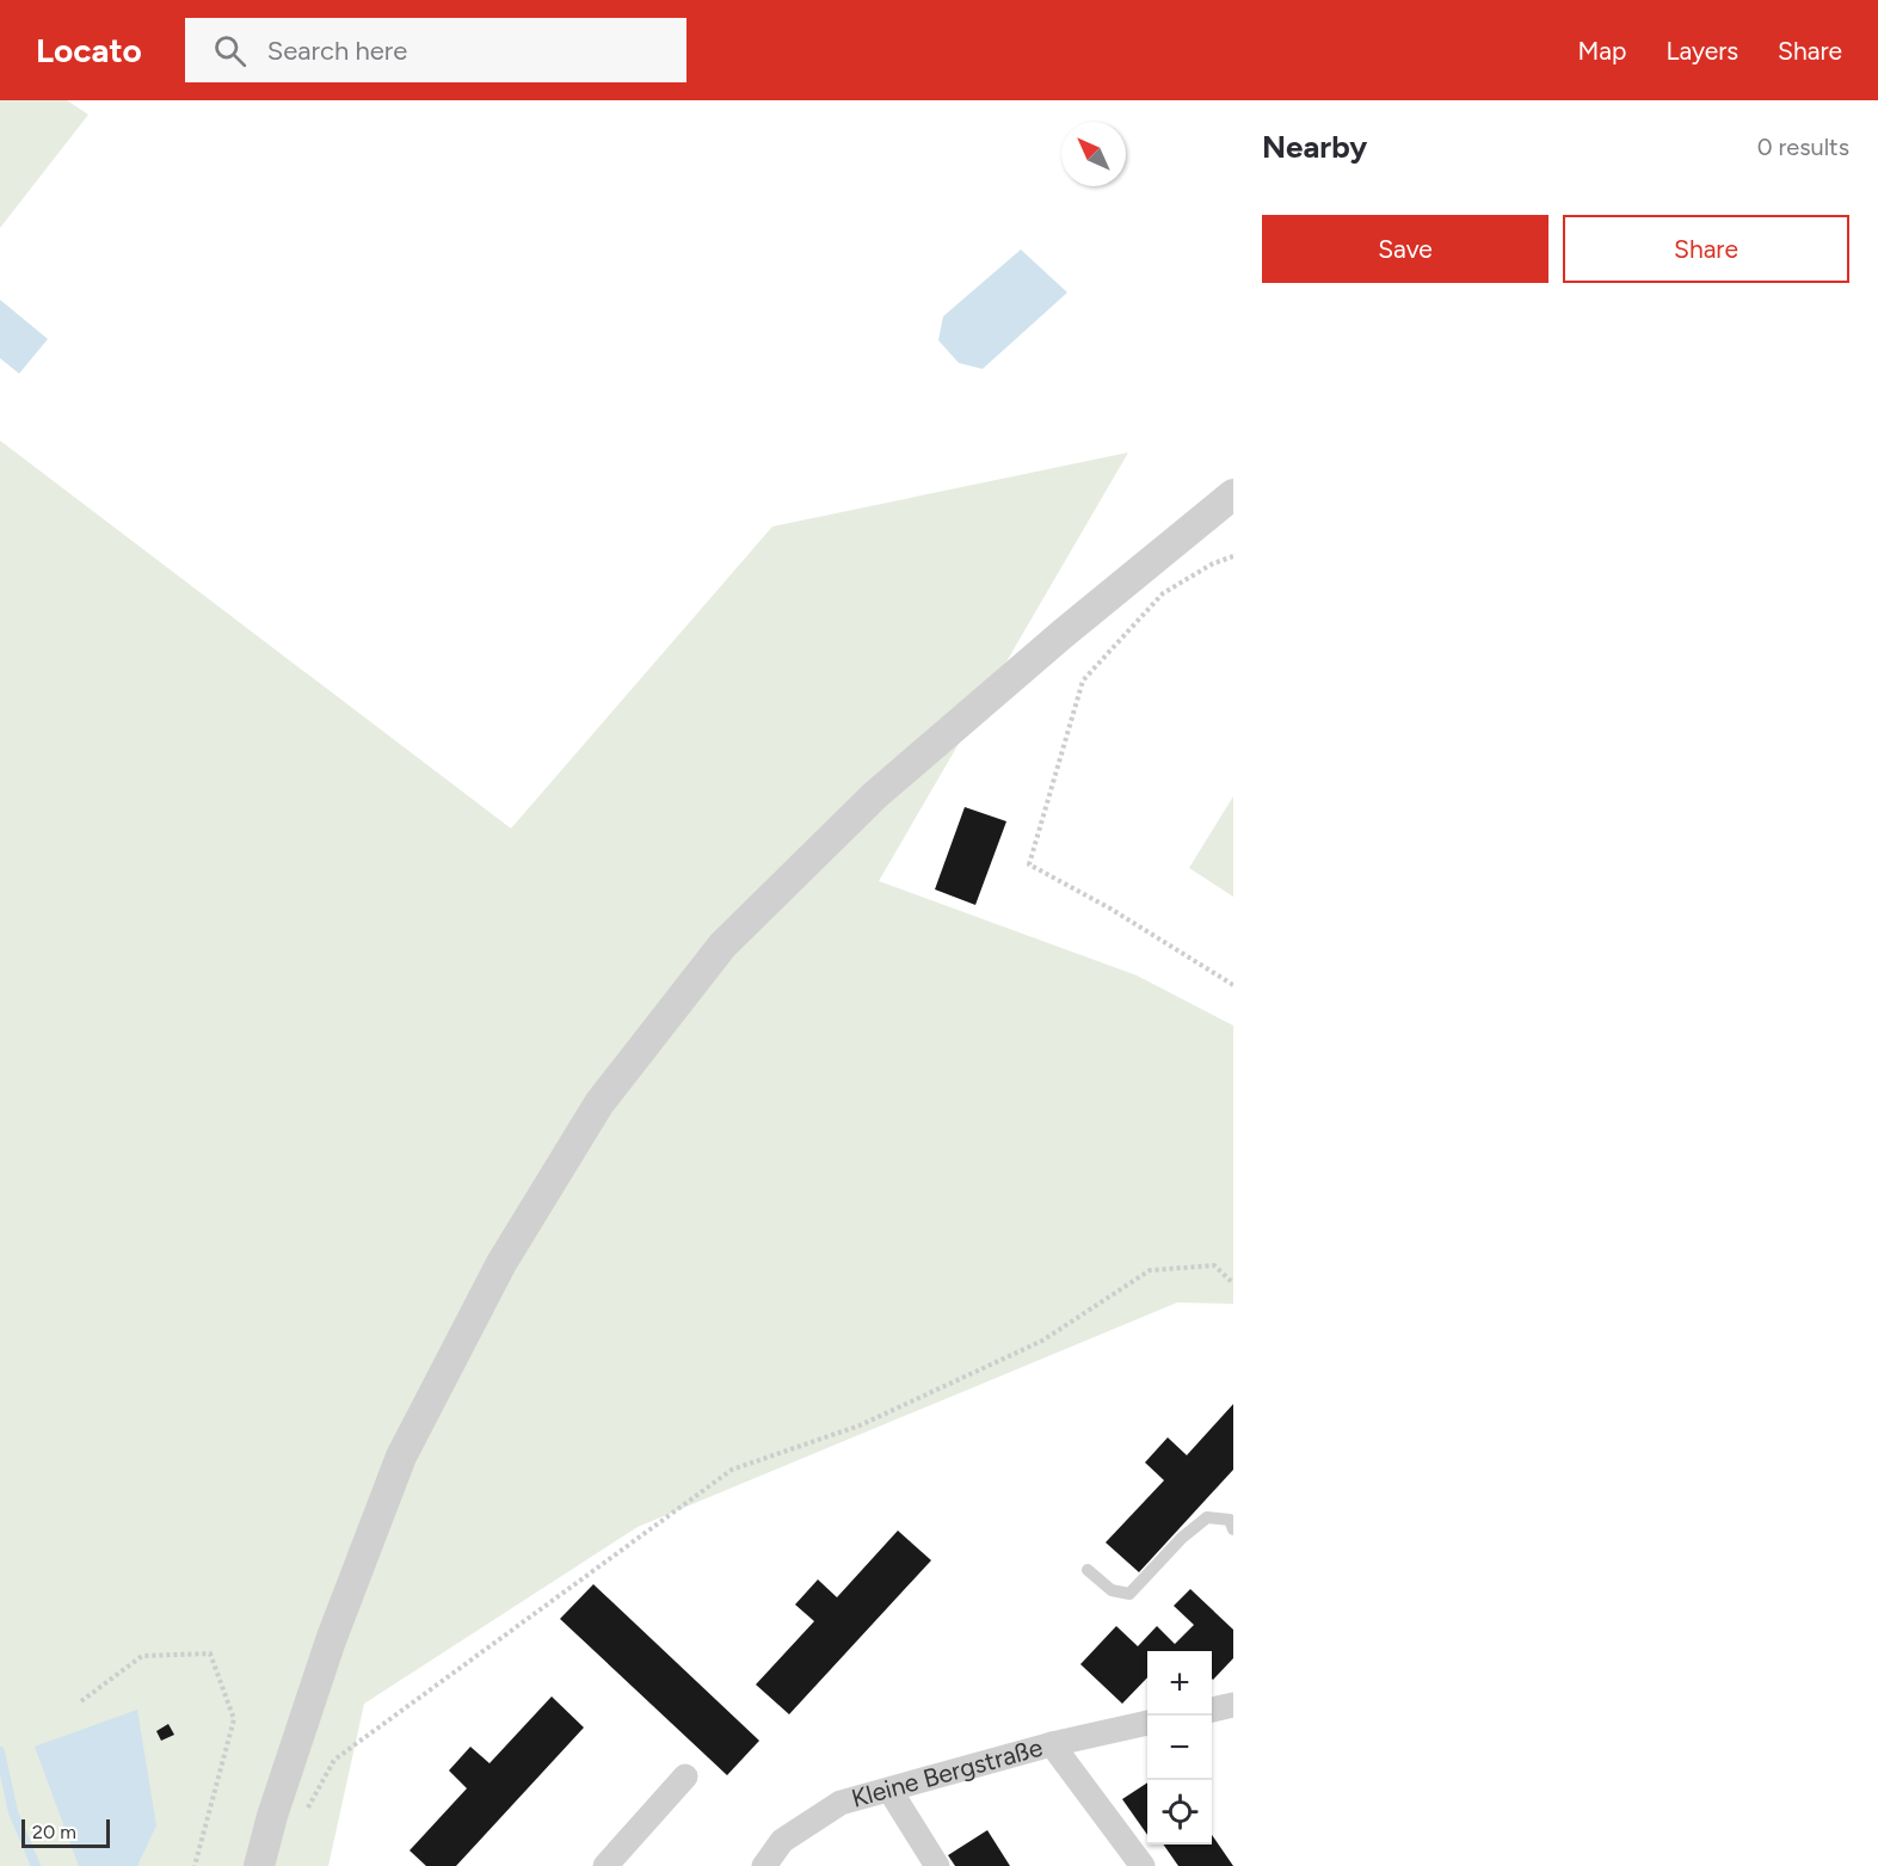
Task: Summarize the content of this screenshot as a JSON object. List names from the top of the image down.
{
  "streets": {
    "street": ["Kleine Bergstraße"]
  },
  "scale_bar": "20 m",
  "north": "top left",
  "page": {
    "header": "Locato",
    "search": "Search here",
    "nav": ["Map", "Layers", "Share"],
    "heading": ["Nearby", "0 results"],
    "buttons": ["Save", "Share"],
    "map_buttons": ["+", "−"],
    "scale": "20 m"
  }
}
